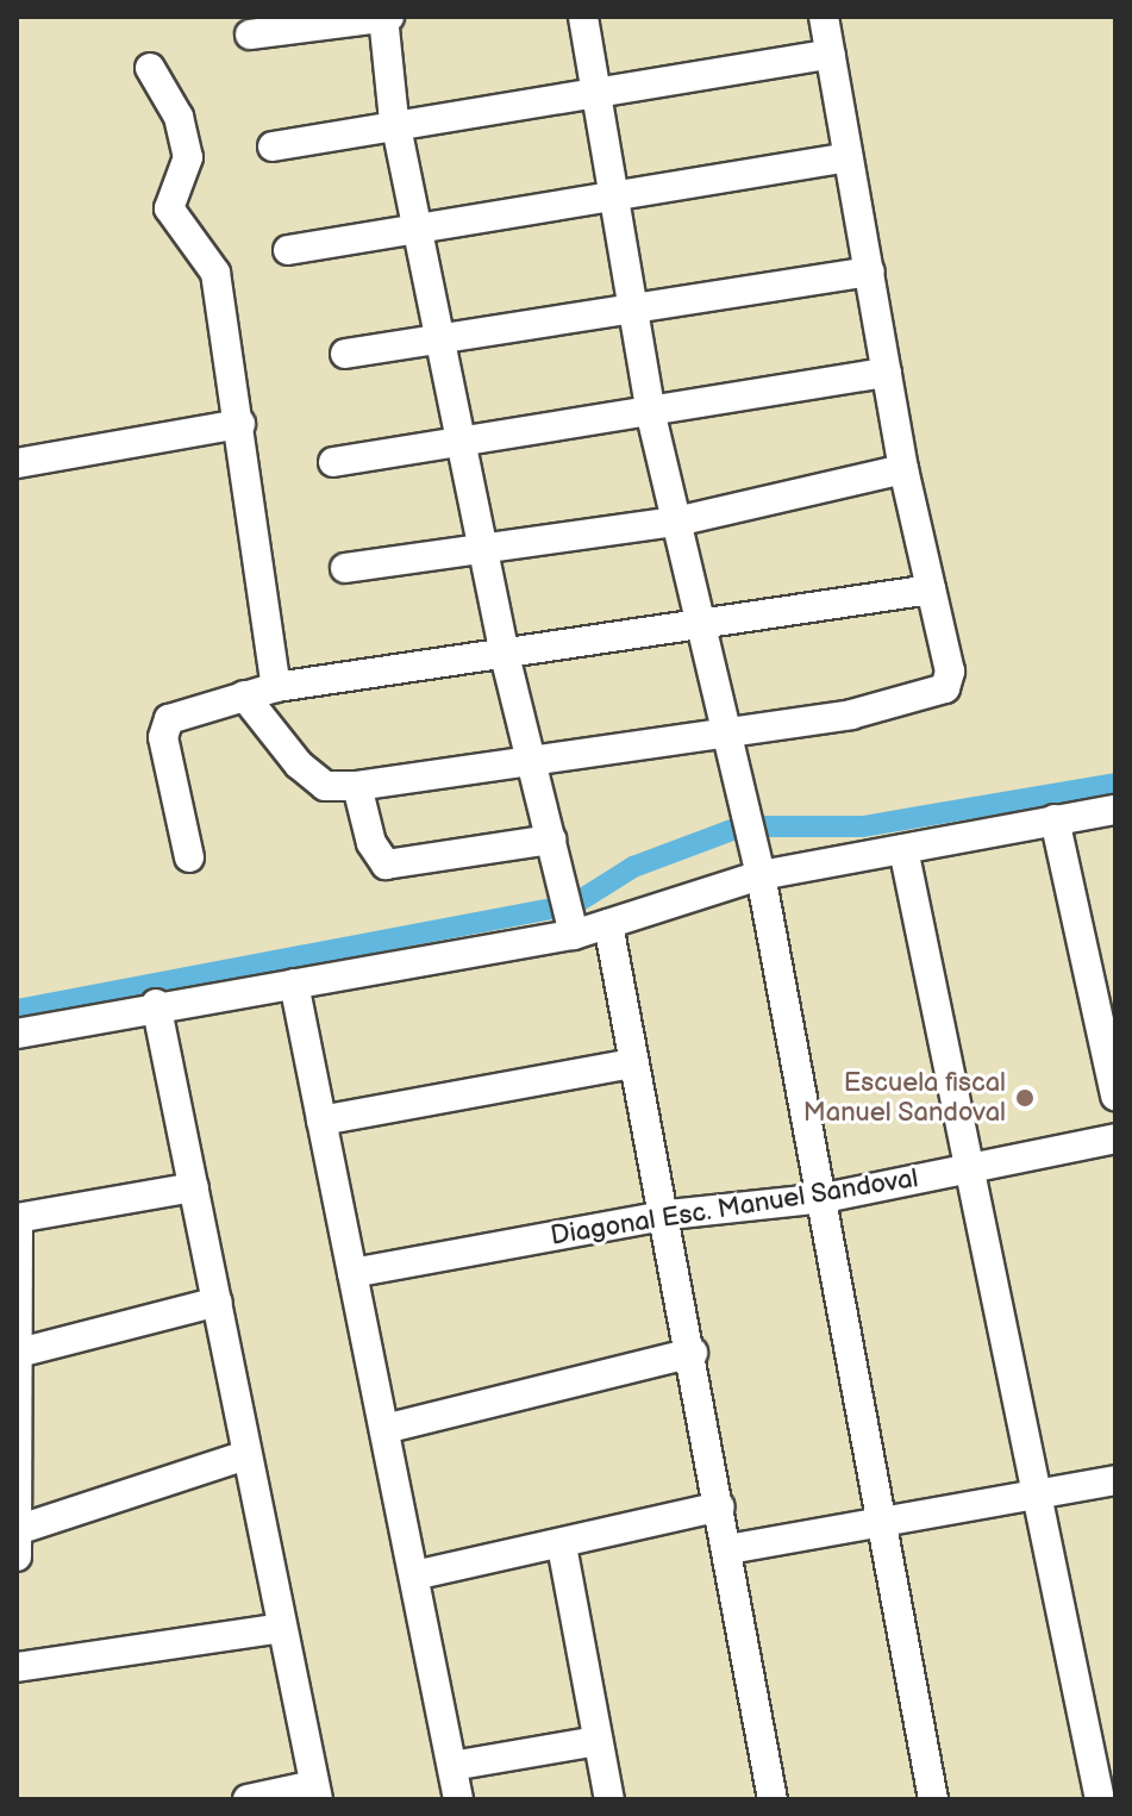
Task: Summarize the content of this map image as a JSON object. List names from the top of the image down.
{
  "streets": {
    "street": ["Diagonal Esc. Manuel Sandoval"]
  },
  "places": ["Escuela fiscal Manuel Sandoval"]
}
